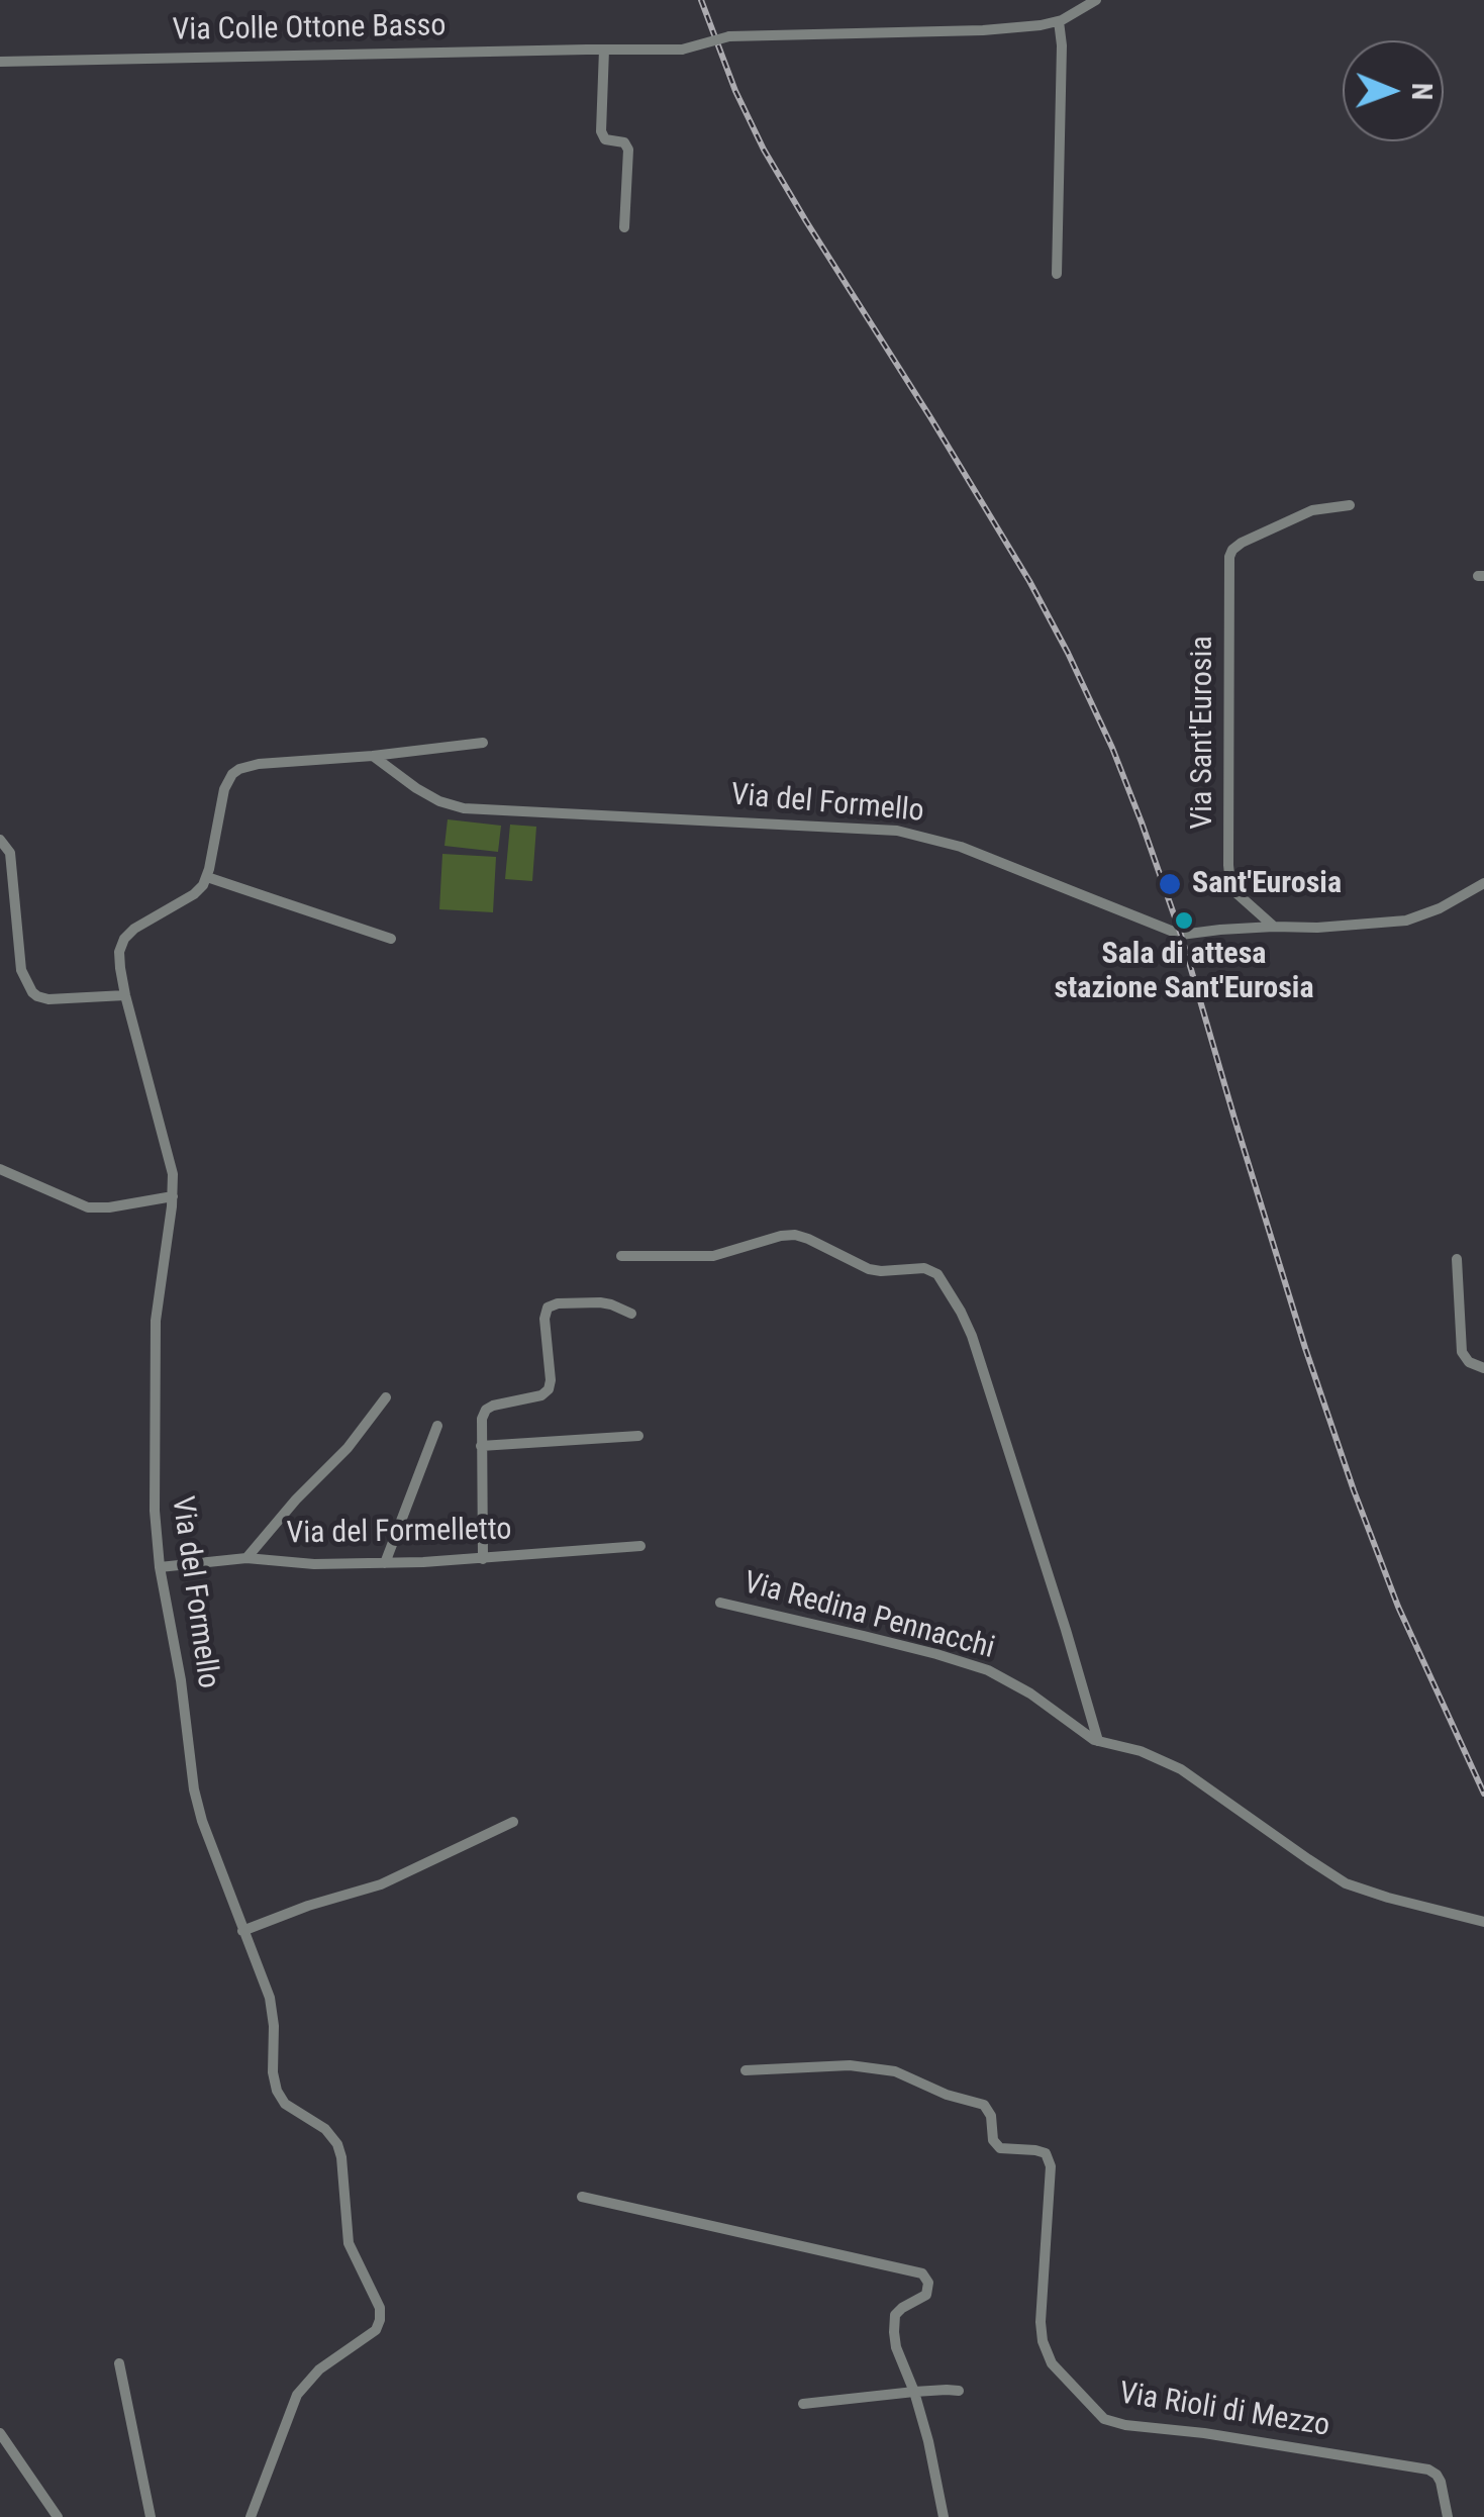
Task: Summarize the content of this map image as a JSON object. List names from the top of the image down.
{
  "streets": {
    "street": [
      "Via Colle Ottone Basso",
      "Via Sant'Eurosia",
      "Via del Formello",
      "Via del Formelletto",
      "Via Redina Pennacchi",
      "Via Rioli di Mezzo"
    ]
  },
  "crossings": [
    ["Via Sant'Eurosia", "Via del Formello"],
    ["Via del Formello", "Via del Formelletto"]
  ],
  "places": ["Sant'Eurosia", "Sala di attesa stazione Sant'Eurosia"],
  "north": "right"
}
